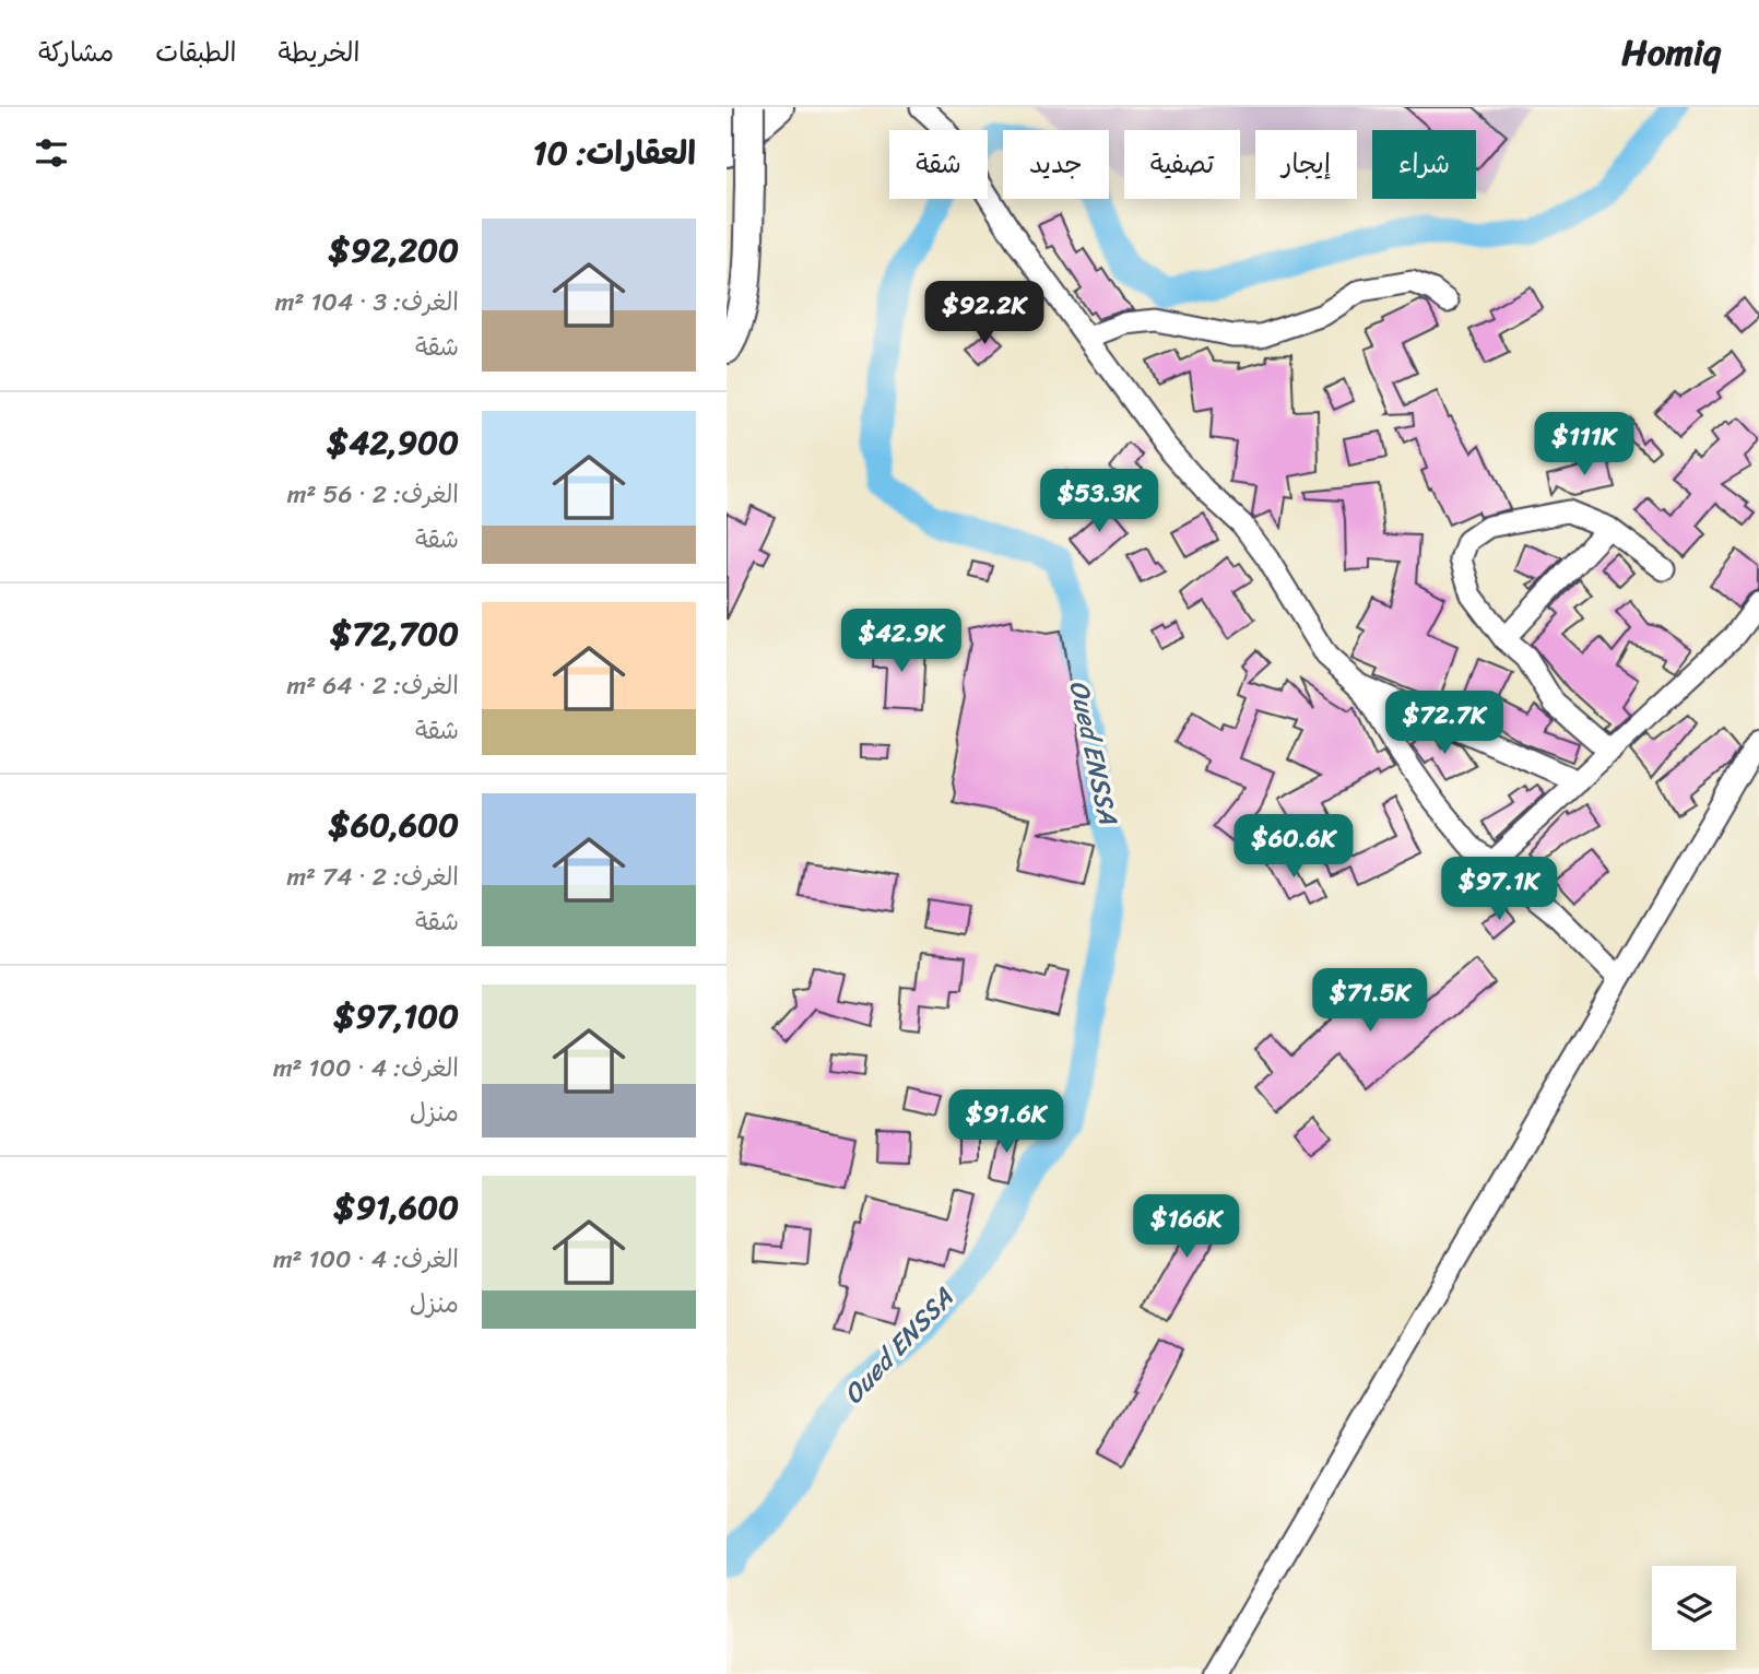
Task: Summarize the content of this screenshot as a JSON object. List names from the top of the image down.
{
  "water": ["Oued ENSSA"],
  "page": {
    "header": "Homiq",
    "nav": ["الخريطة", "الطبقات", "مشاركة"],
    "heading": "العقارات: 10",
    "chip": [
      "شراء",
      "إيجار",
      "تصفية",
      "جديد",
      "شقة"
    ],
    "list": [
      {
        "name": "$92,200",
        "note": "الغرف: 3 · 104 m² · شقة"
      },
      {
        "name": "$42,900",
        "note": "الغرف: 2 · 56 m² · شقة"
      },
      {
        "name": "$72,700",
        "note": "الغرف: 2 · 64 m² · شقة"
      },
      {
        "name": "$60,600",
        "note": "الغرف: 2 · 74 m² · شقة"
      },
      {
        "name": "$97,100",
        "note": "الغرف: 4 · 100 m² · منزل"
      },
      {
        "name": "$91,600",
        "note": "الغرف: 4 · 100 m² · منزل"
      }
    ],
    "price": [
      "$92.2K",
      "$111K",
      "$53.3K",
      "$42.9K",
      "$72.7K",
      "$60.6K",
      "$97.1K",
      "$71.5K",
      "$91.6K",
      "$166K"
    ]
  }
}
